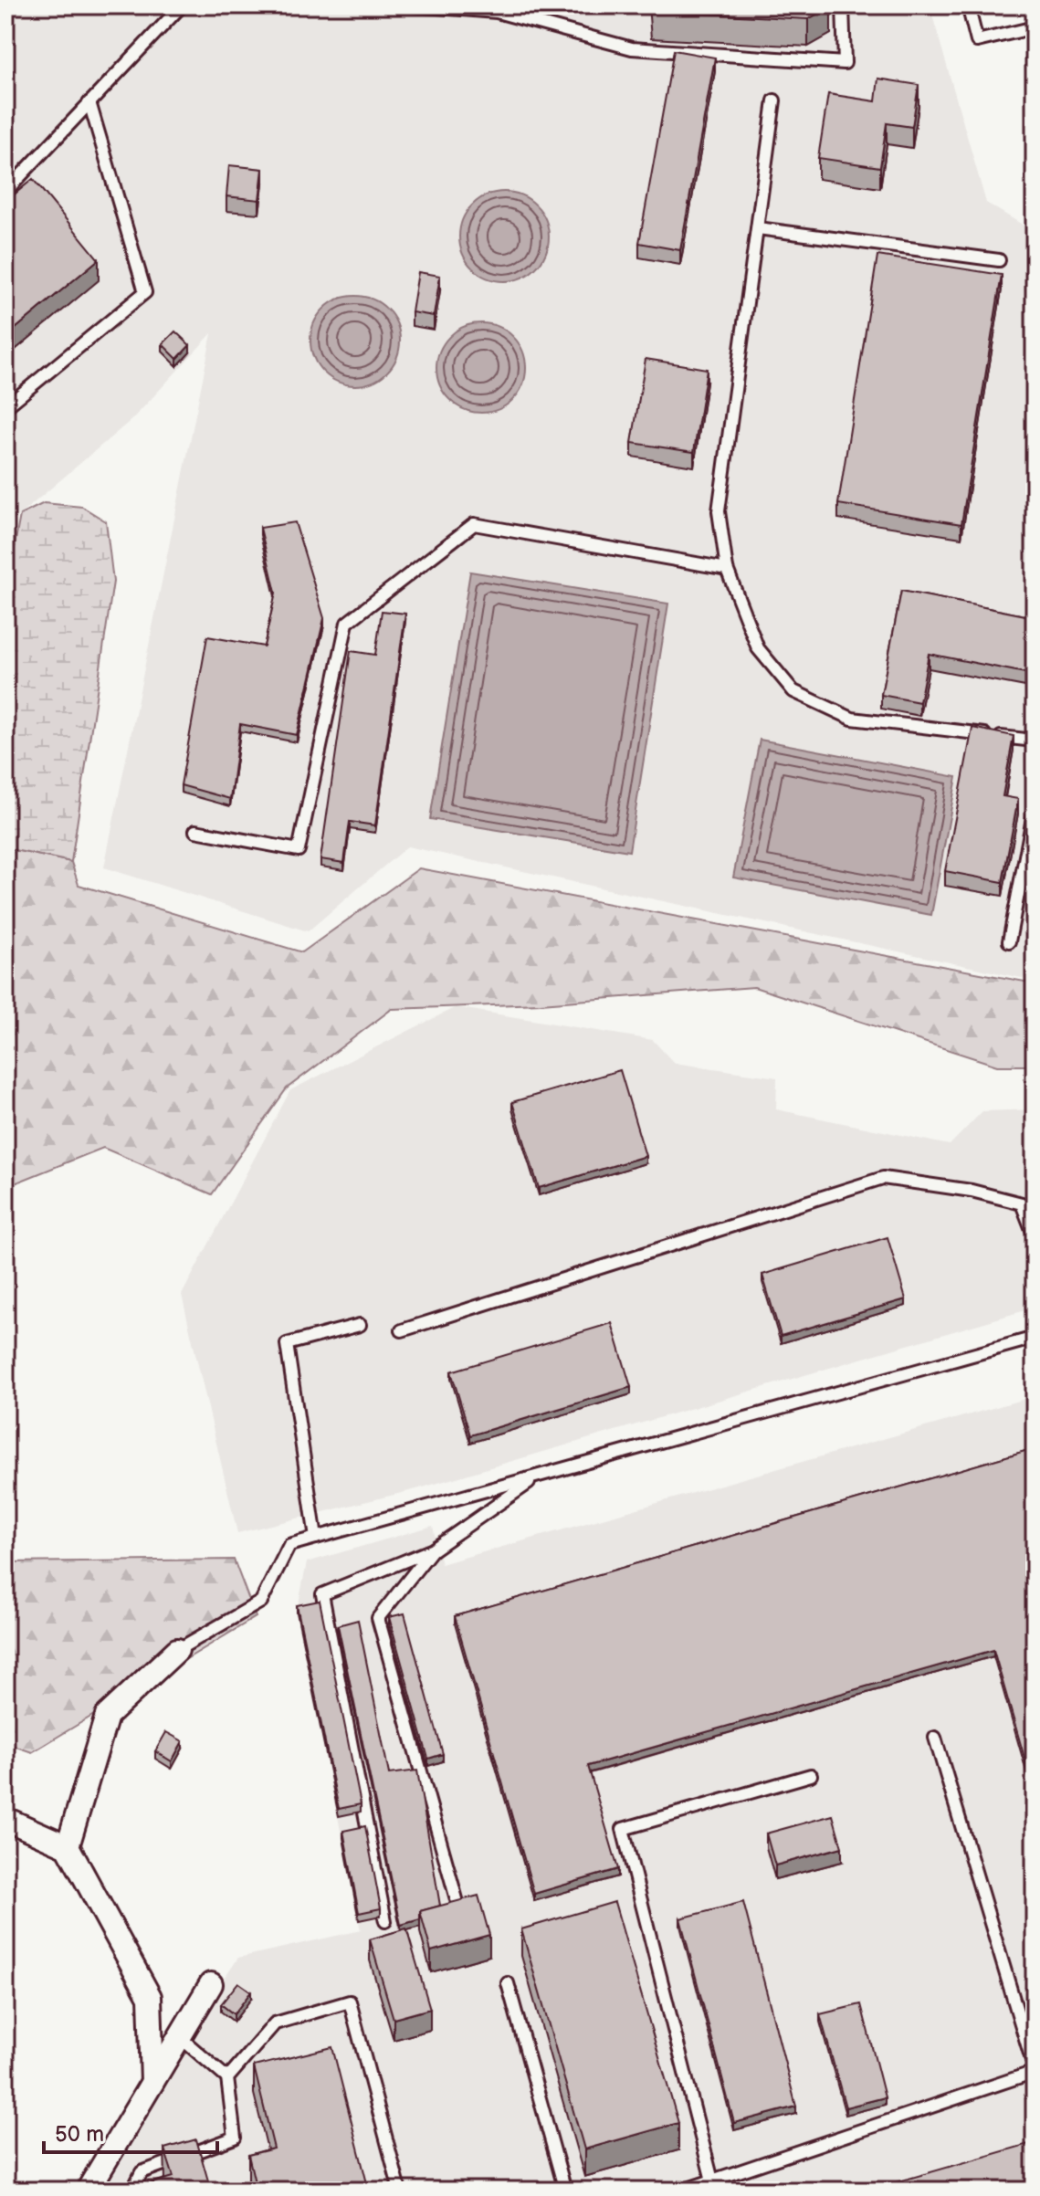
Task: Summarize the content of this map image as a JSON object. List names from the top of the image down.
{
  "scale_bar": "50 m"
}
